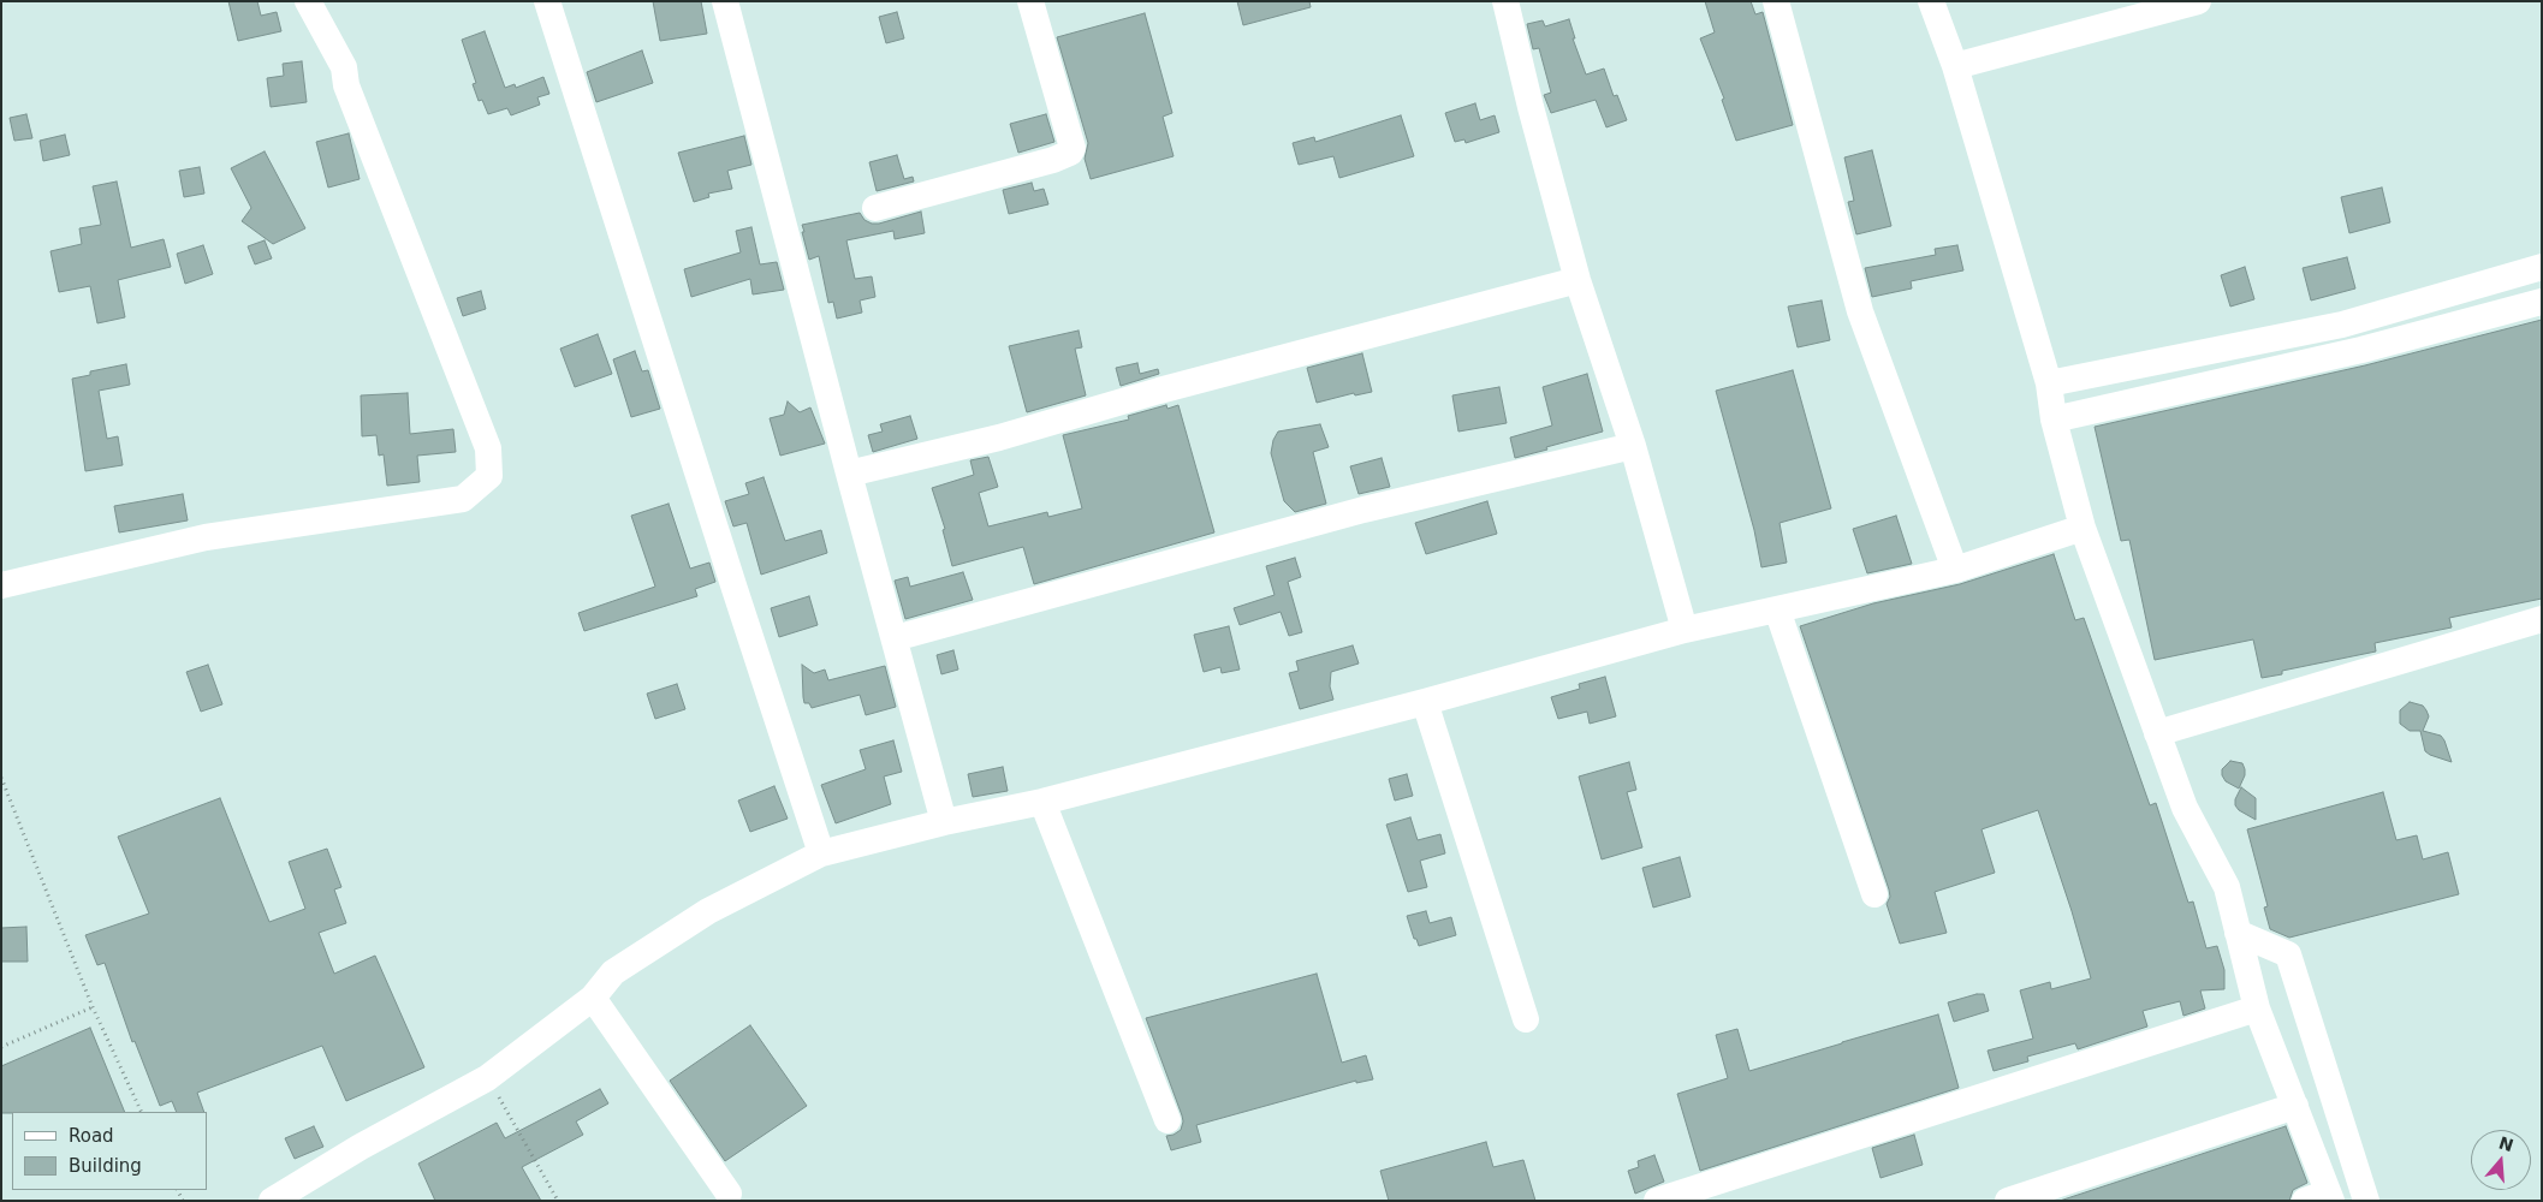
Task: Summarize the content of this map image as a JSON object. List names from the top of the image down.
{
  "legend": ["Road", "Building"],
  "north": "top"
}
